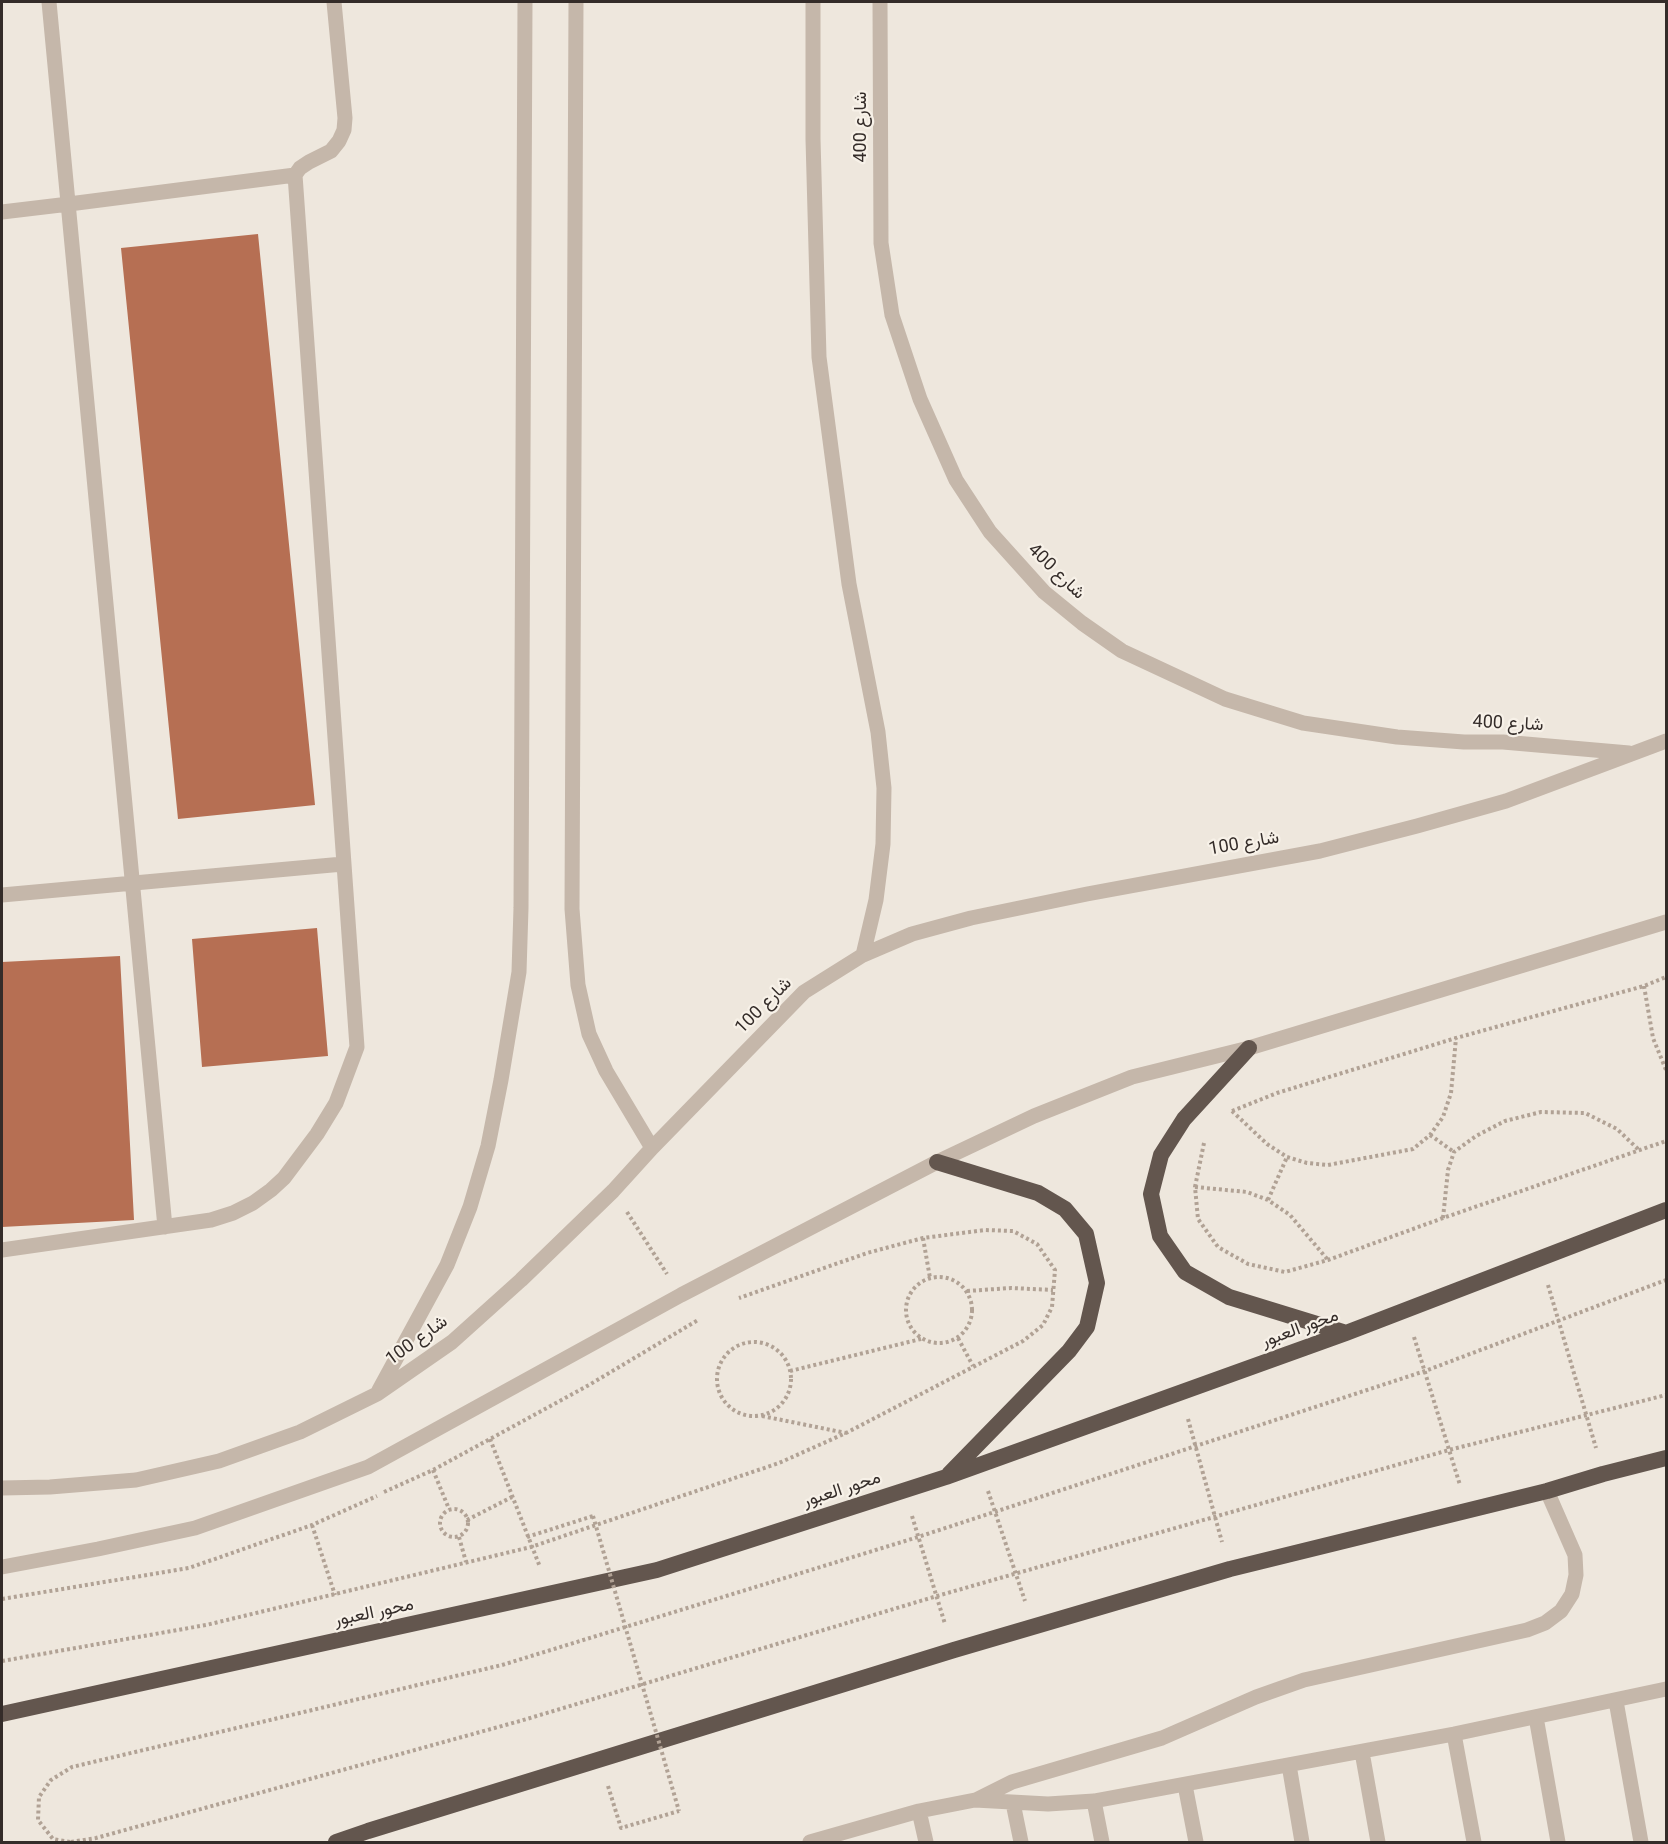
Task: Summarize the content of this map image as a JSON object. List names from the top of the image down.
{
  "streets": {
    "highway": ["محور العبور"],
    "street": ["شارع 400", "شارع 100"]
  },
  "crossings": [
    ["شارع 400", "شارع 100"]
  ]
}
